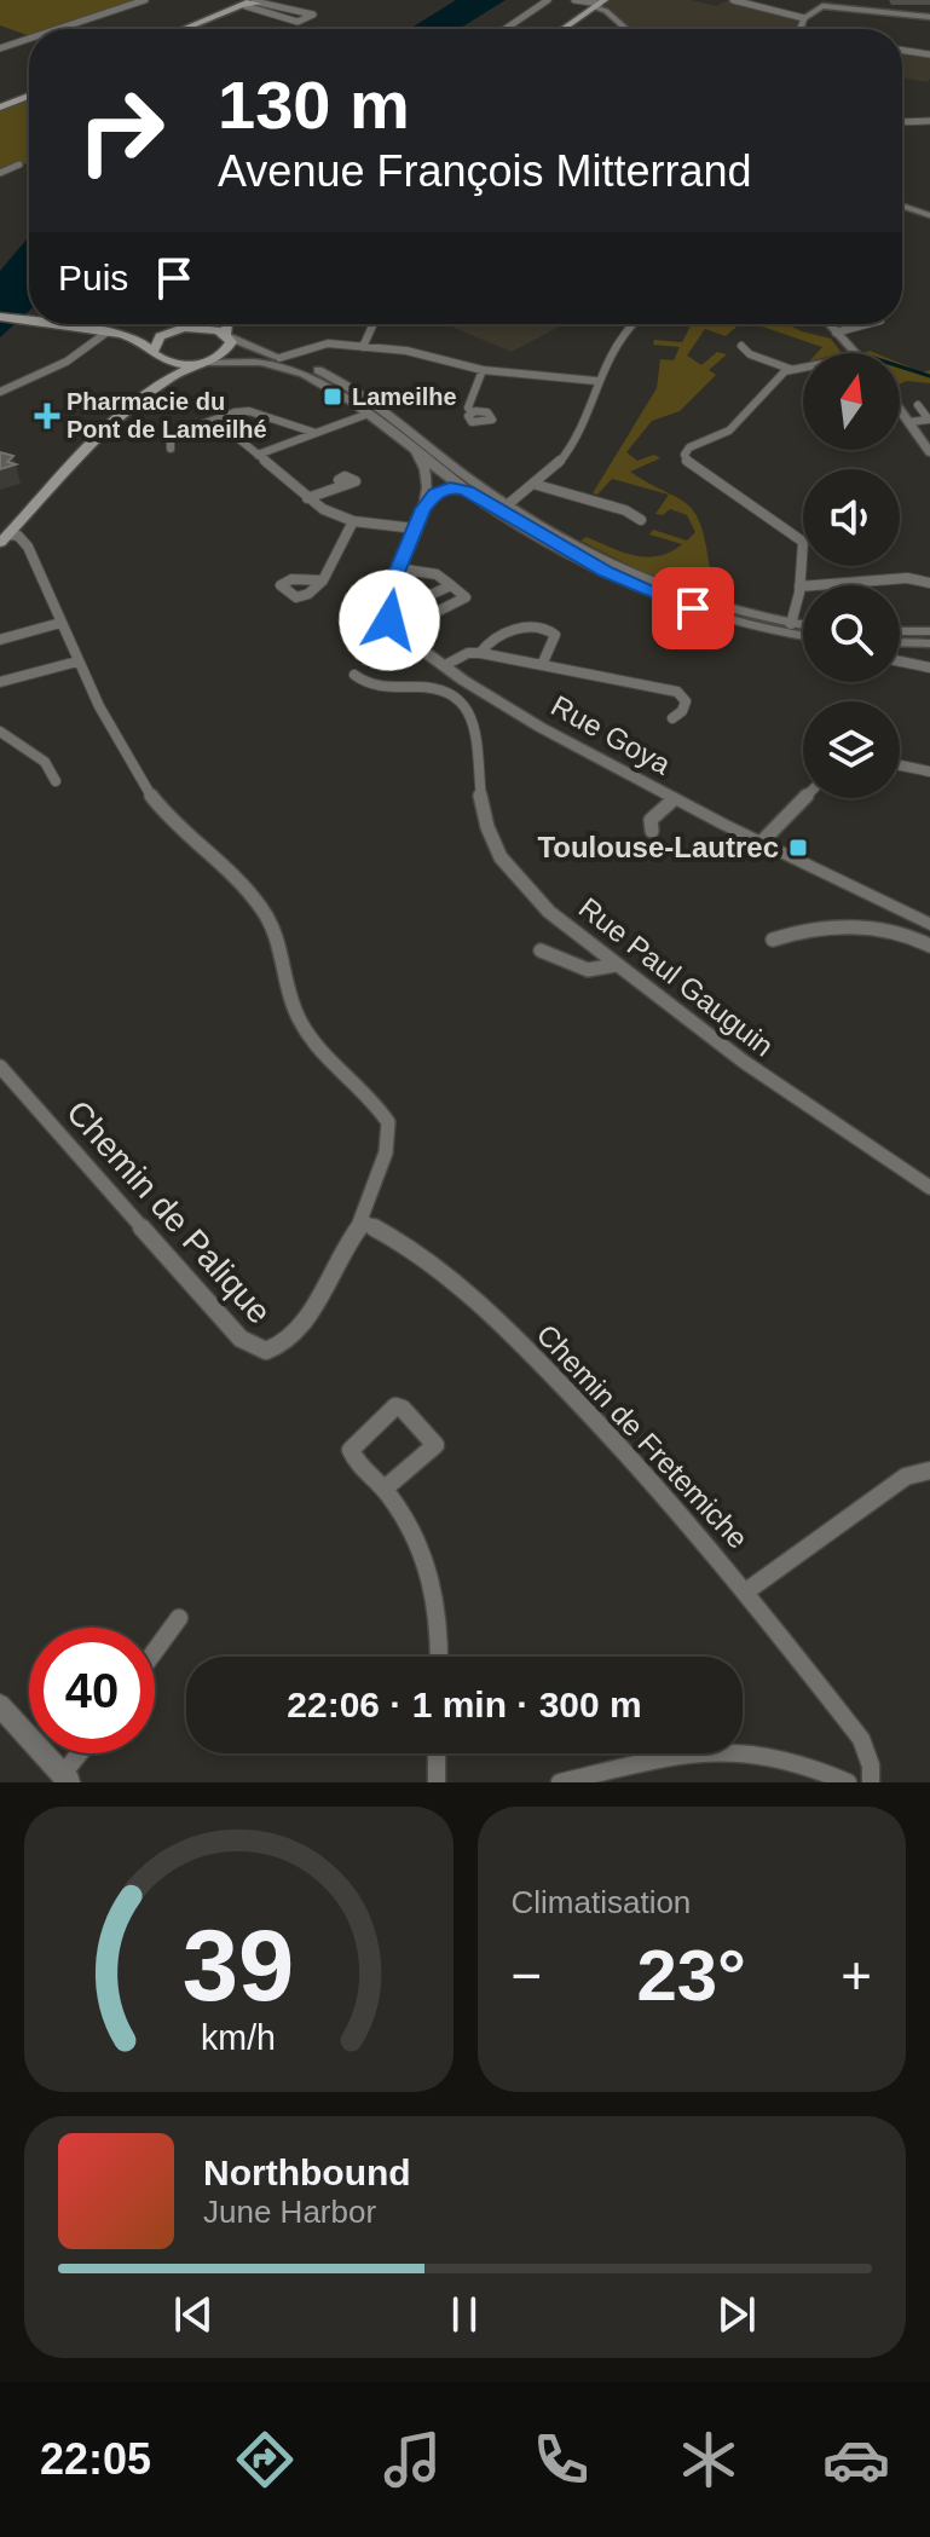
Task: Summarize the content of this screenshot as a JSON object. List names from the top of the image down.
{
  "streets": {
    "street": [
      "Rue Goya",
      "Rue Paul Gauguin",
      "Chemin de Palique",
      "Chemin de Fretemiche"
    ]
  },
  "crossings": [
    ["Chemin de Palique", "Chemin de Fretemiche"]
  ],
  "places": {
    "transit": ["Lameilhe", "Toulouse-Lautrec"],
    "health": ["Pharmacie du Pont de Lameilhé"]
  },
  "north": "top",
  "page": {
    "turn": ["130 m", "Avenue François Mitterrand"],
    "then": "Puis",
    "limit": "40",
    "trip": "22:06 · 1 min · 300 m",
    "tile": "Climatisation",
    "heat": ["−", "23°", "+"],
    "song": ["Northbound", "June Harbor"],
    "tabs": "22:05",
    "gauge": ["39", "km/h"]
  }
}
